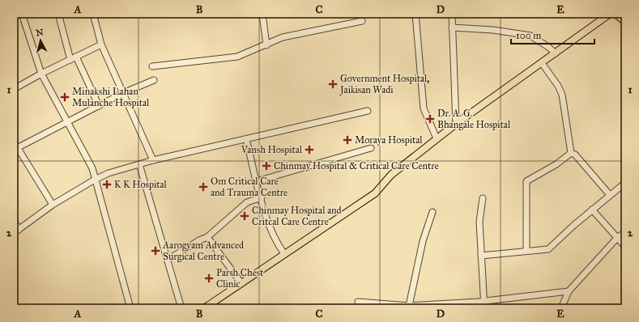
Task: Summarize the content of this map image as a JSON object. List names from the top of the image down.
{
  "places": {
    "health": [
      "Government Hospital, Jaikisan Wadi",
      "Minakshi Lahan Mulanche Hospital",
      "Dr. A. G. Bhangale Hospital",
      "Moraya Hospital",
      "Vansh Hospital",
      "Chinmay Hospital & Critical Care Centre",
      "K K Hospital",
      "Om Critical Care and Trauma Centre",
      "Chinmay Hospital and Critcal Care Centre",
      "Aarogyam Advanced Surgical Centre",
      "Parsh Chest Clinic"
    ]
  },
  "scale_bar": "100 m",
  "north": "top",
  "grid": {
    "columns": [
      "A",
      "B",
      "C",
      "D",
      "E"
    ],
    "rows": ["1", "2"]
  }
}
